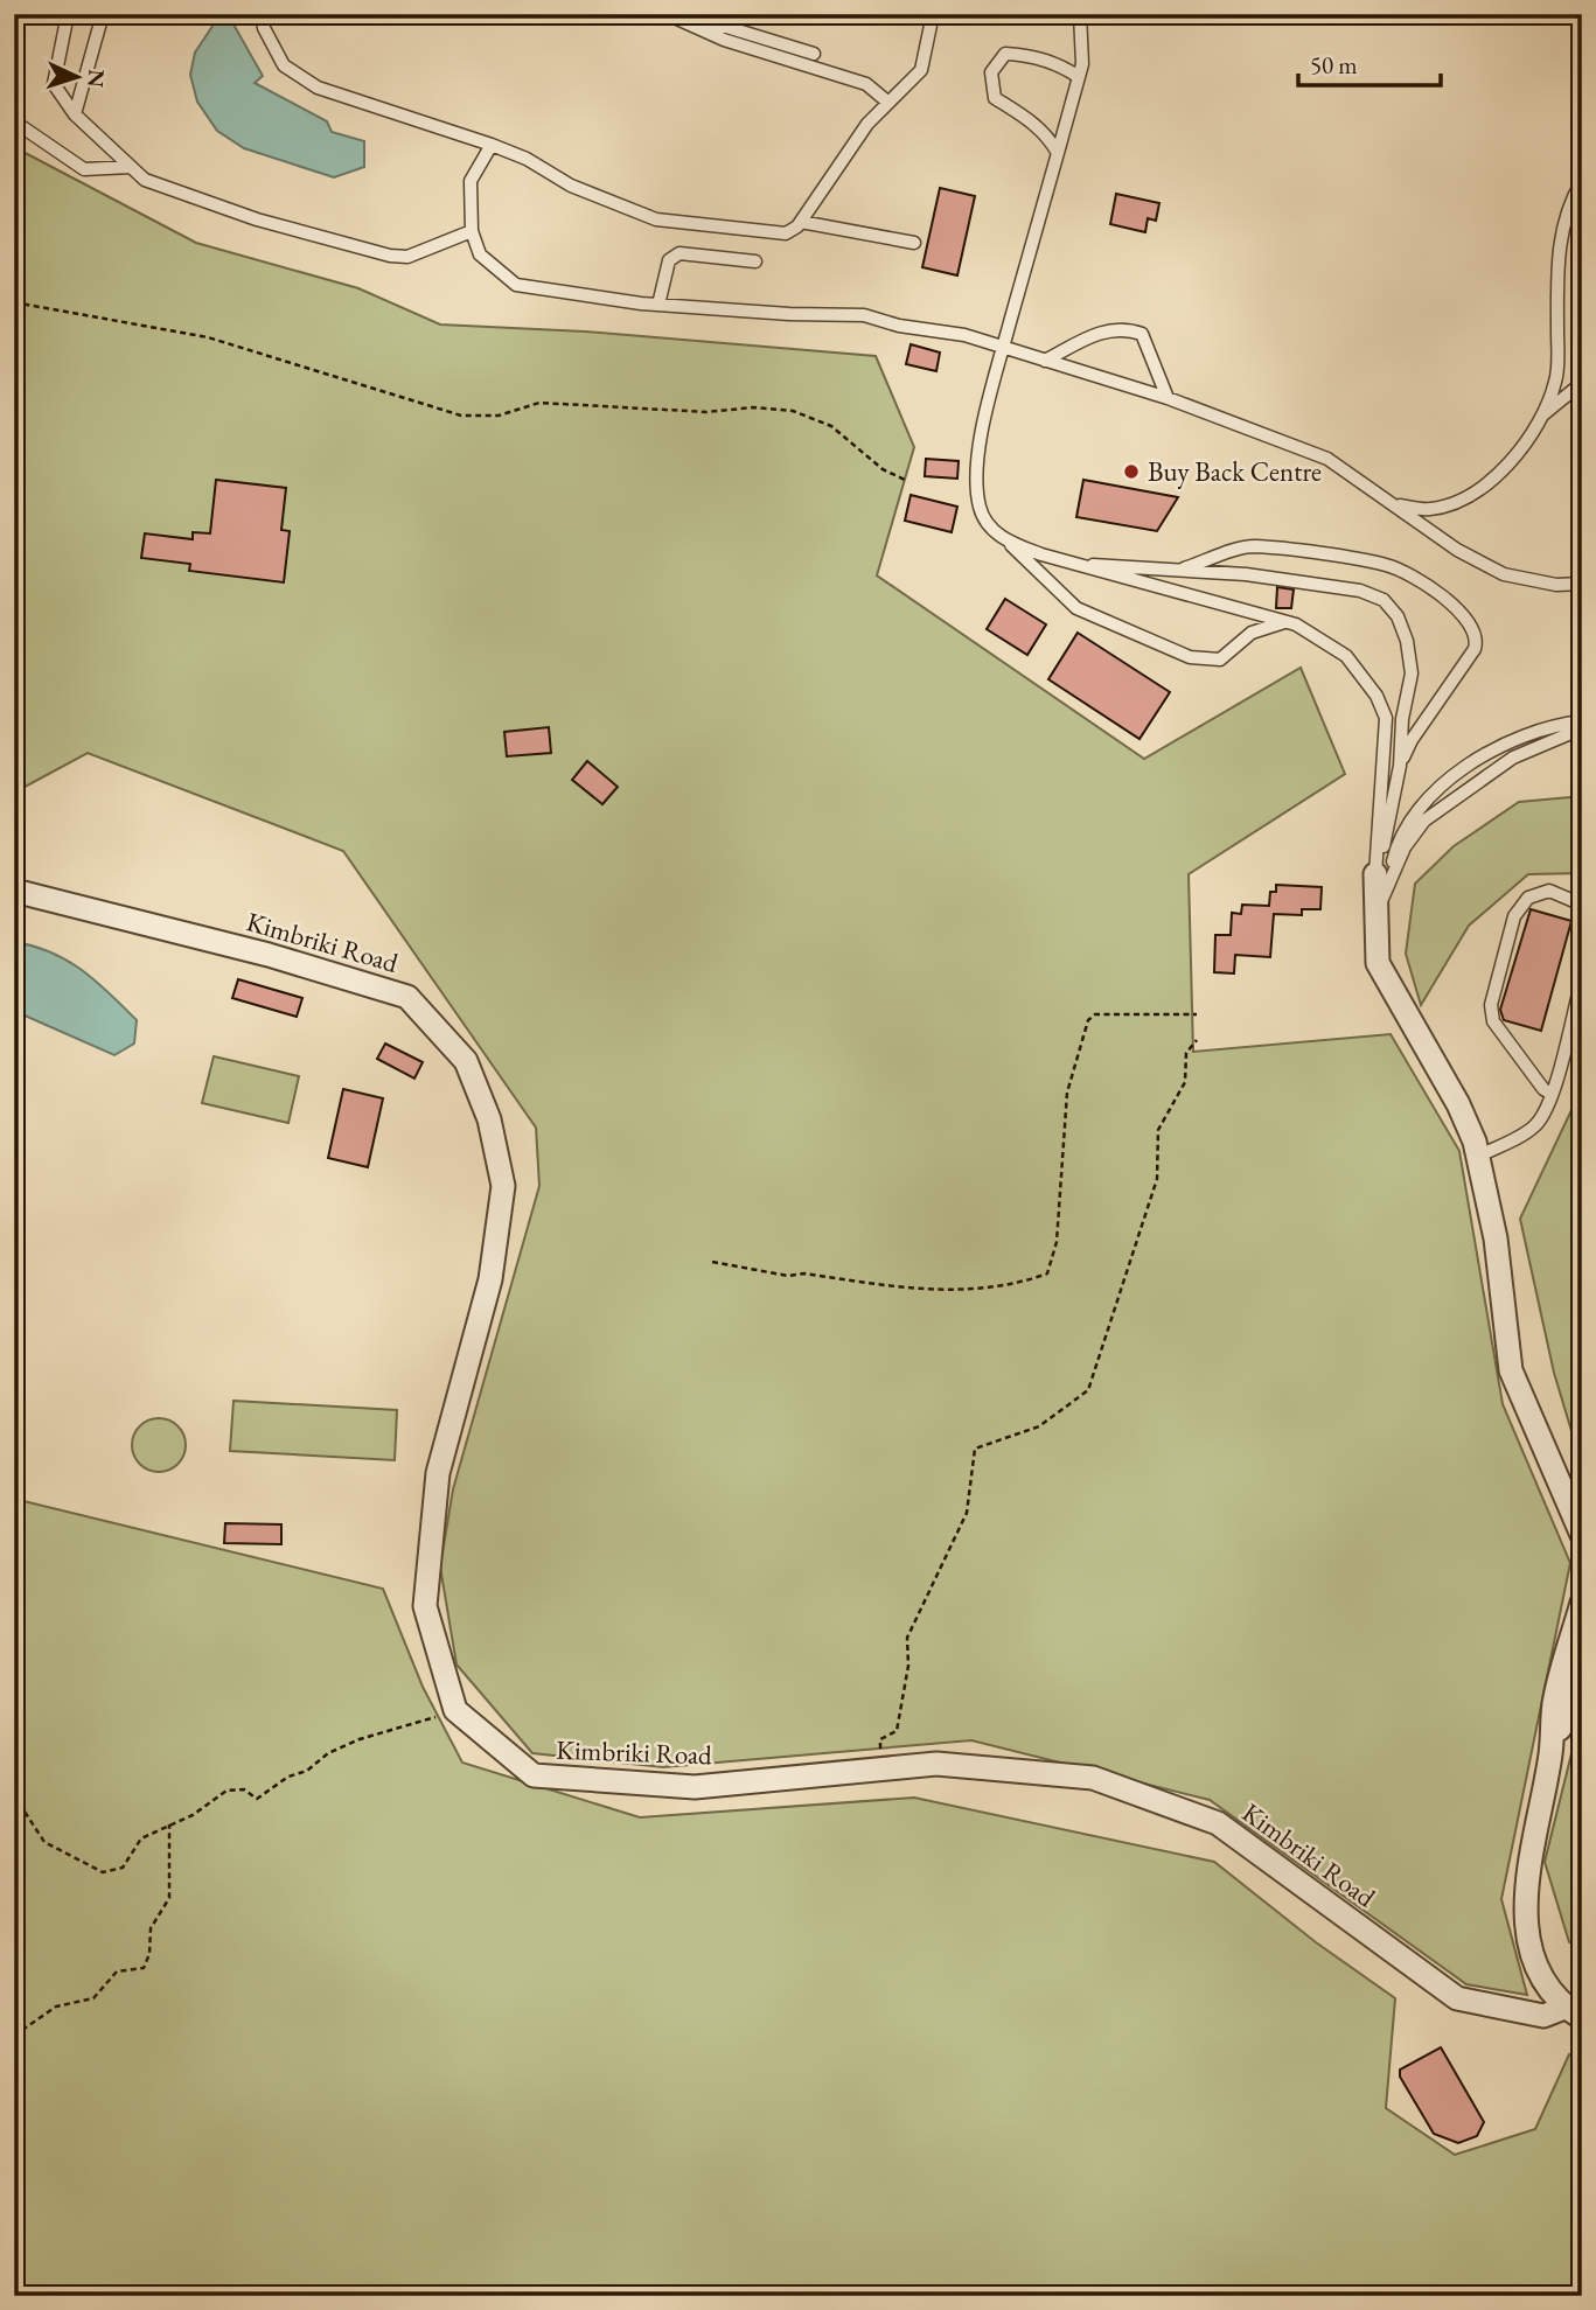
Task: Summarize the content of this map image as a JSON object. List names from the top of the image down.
{
  "streets": {
    "street": ["Kimbriki Road"]
  },
  "places": ["Buy Back Centre"],
  "scale_bar": "50 m",
  "north": "right"
}
